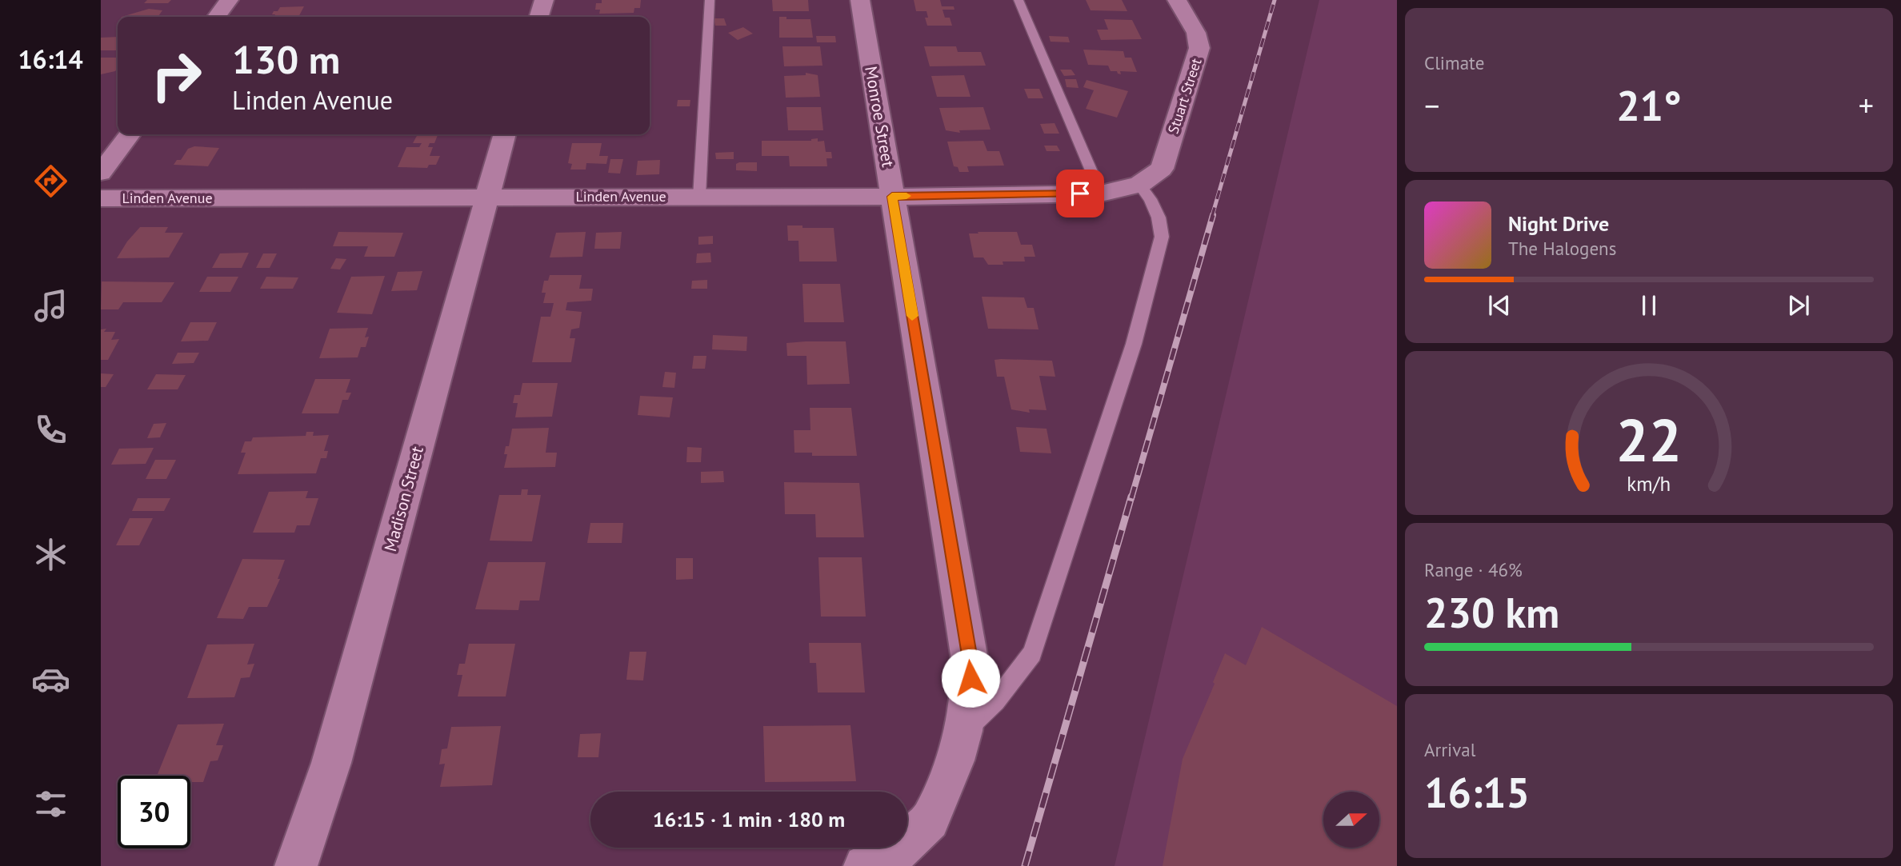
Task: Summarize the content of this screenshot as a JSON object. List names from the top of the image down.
{
  "streets": {
    "street": [
      "Stuart Street",
      "Monroe Street",
      "Linden Avenue",
      "Madison Street"
    ]
  },
  "crossings": [
    ["Stuart Street", "Linden Avenue"],
    ["Monroe Street", "Linden Avenue"],
    ["Linden Avenue", "Madison Street"]
  ],
  "north": "right",
  "page": {
    "tabs": "16:14",
    "tile": [
      "Climate",
      ["Range · 46%", "230 km"],
      ["Arrival", "16:15"]
    ],
    "turn": ["130 m", "Linden Avenue"],
    "heat": ["−", "21°", "+"],
    "song": ["Night Drive", "The Halogens"],
    "limit": "30",
    "trip": "16:15 · 1 min · 180 m",
    "gauge": ["22", "km/h"]
  }
}
